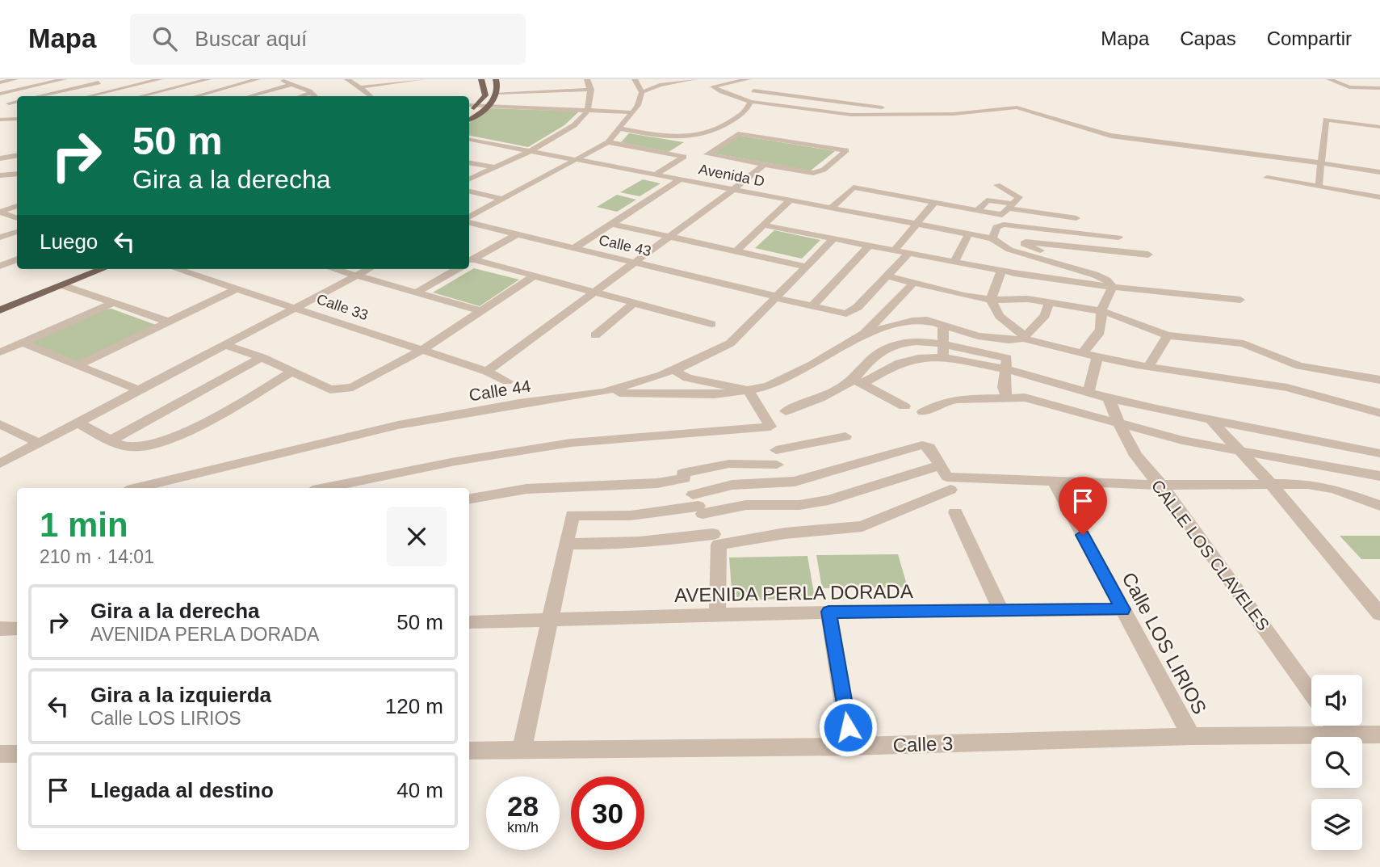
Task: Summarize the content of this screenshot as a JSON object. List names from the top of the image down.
{
  "streets": {
    "street": [
      "Avenida D",
      "Calle 43",
      "Calle 33",
      "Calle 44",
      "CALLE LOS CLAVELES",
      "AVENIDA PERLA DORADA",
      "Calle LOS LIRIOS",
      "Calle 3"
    ]
  },
  "crossings": [
    ["Calle 43", "Calle 44"],
    ["AVENIDA PERLA DORADA", "Calle LOS LIRIOS"],
    ["Calle LOS LIRIOS", "Calle 3"]
  ],
  "page": {
    "header": "Mapa",
    "search": "Buscar aquí",
    "nav": ["Mapa", "Capas", "Compartir"],
    "turn": ["50 m", "Gira a la derecha"],
    "then": "Luego",
    "heading": ["1 min", "210 m · 14:01"],
    "list": [
      {
        "name": "Gira a la derecha",
        "note": "AVENIDA PERLA DORADA",
        "value": "50 m"
      },
      {
        "name": "Gira a la izquierda",
        "note": "Calle LOS LIRIOS",
        "value": "120 m"
      },
      {
        "name": "Llegada al destino",
        "value": "40 m"
      }
    ],
    "speed": "28 km/h",
    "limit": "30"
  }
}
